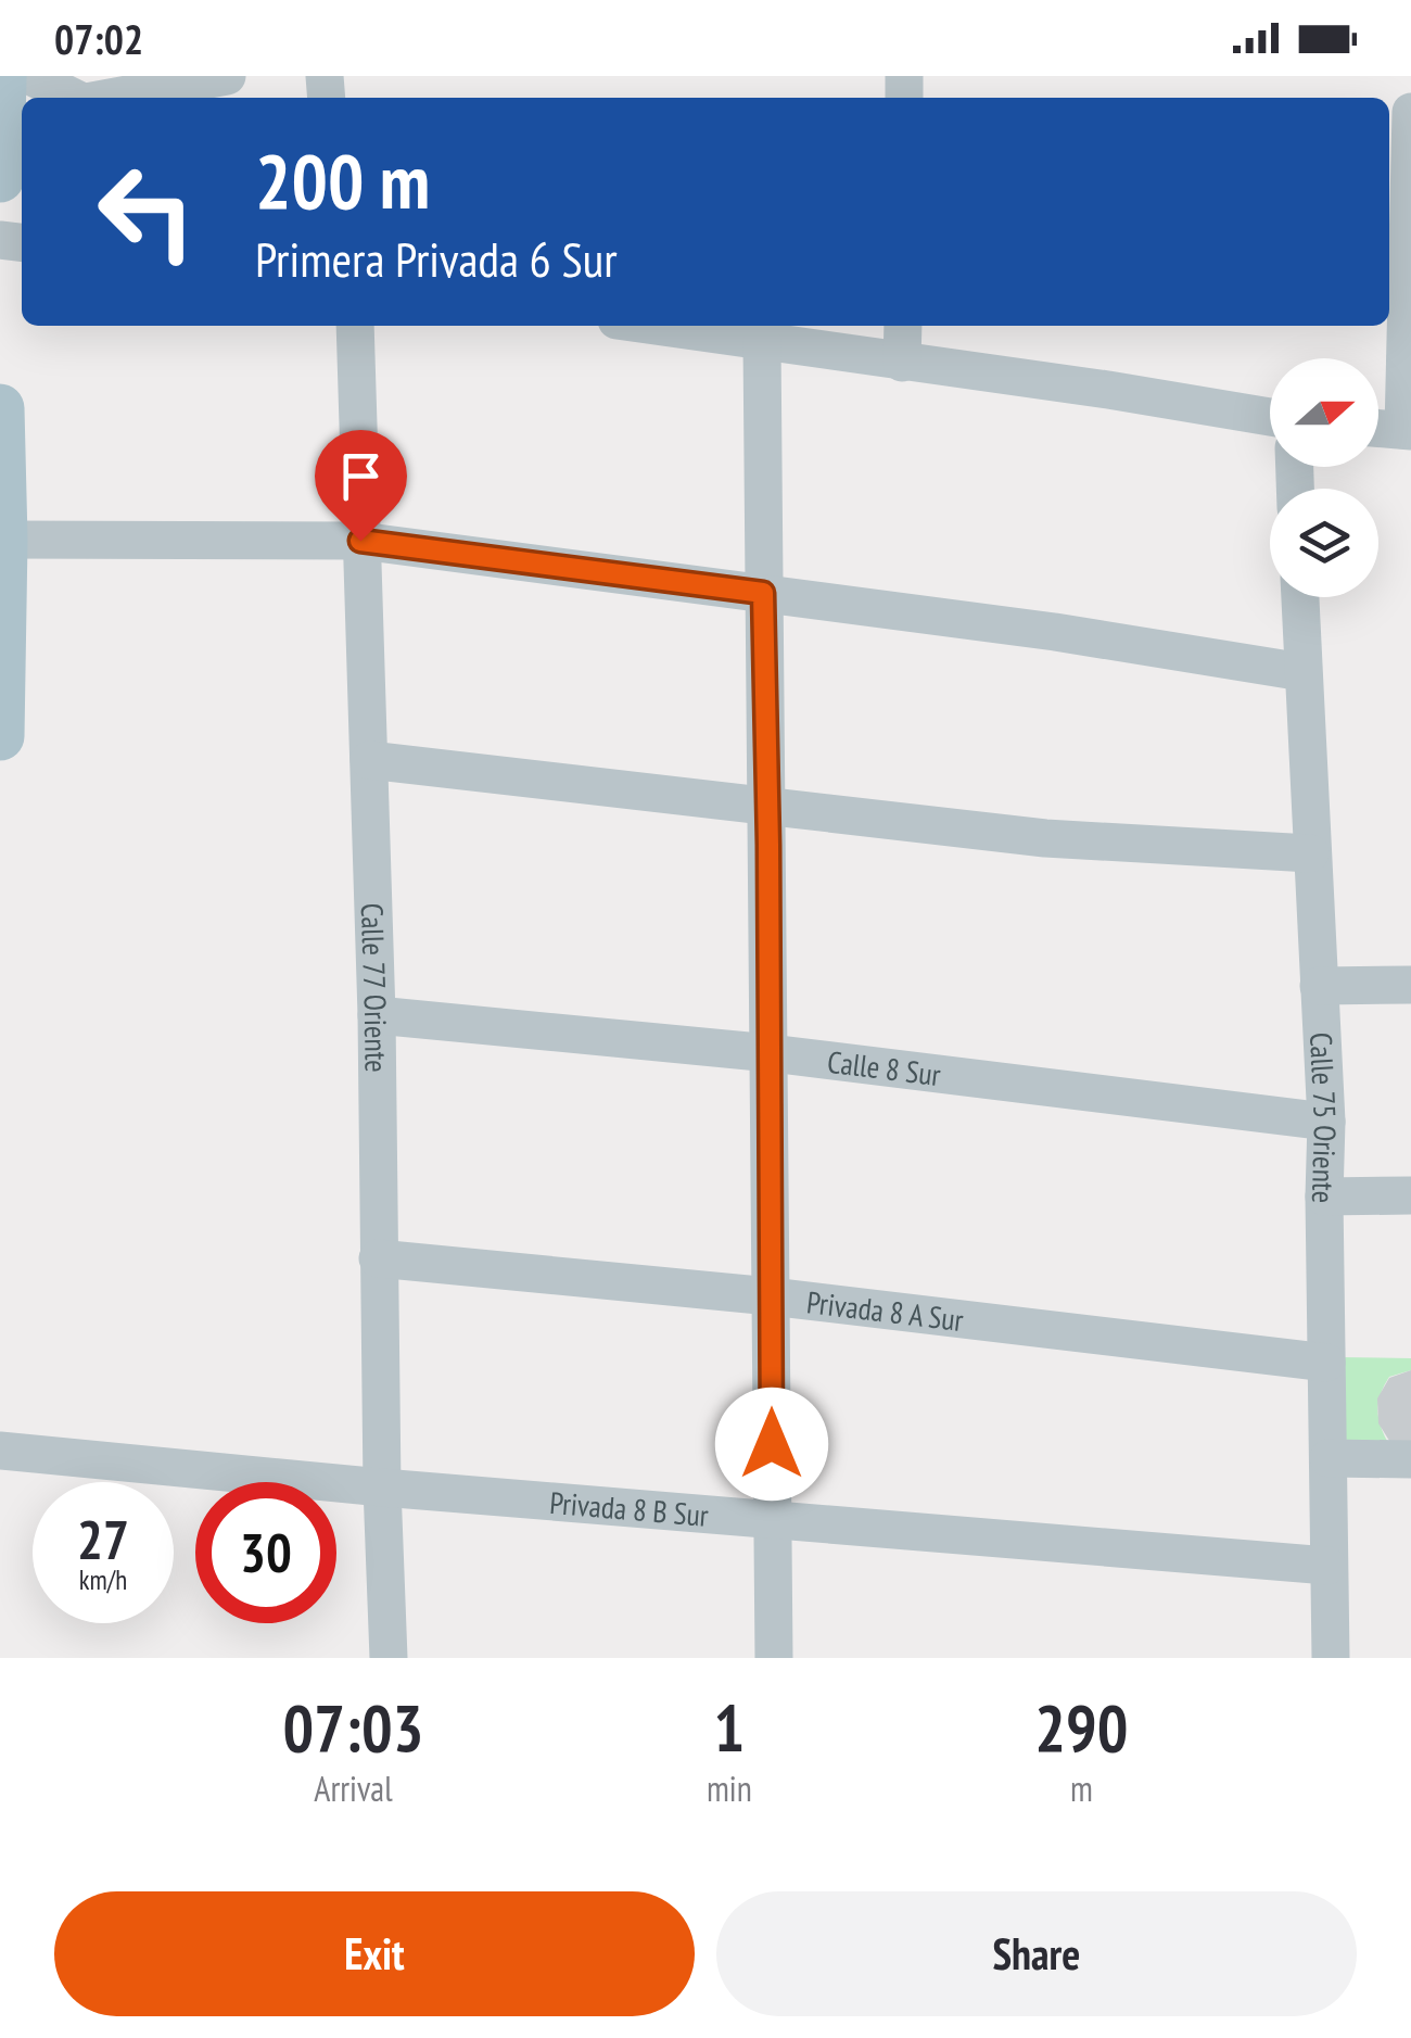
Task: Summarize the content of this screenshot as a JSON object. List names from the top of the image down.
{
  "streets": {
    "street": [
      "Calle 77 Oriente",
      "Calle 8 Sur",
      "Calle 75 Oriente",
      "Privada 8 A Sur",
      "Privada 8 B Sur"
    ]
  },
  "crossings": [
    ["Calle 77 Oriente", "Calle 8 Sur"],
    ["Calle 77 Oriente", "Privada 8 A Sur"],
    ["Calle 77 Oriente", "Privada 8 B Sur"],
    ["Calle 8 Sur", "Calle 75 Oriente"],
    ["Calle 75 Oriente", "Privada 8 A Sur"],
    ["Calle 75 Oriente", "Privada 8 B Sur"]
  ],
  "north": "right",
  "page": {
    "status": "07:02",
    "turn": ["200 m", "Primera Privada 6 Sur"],
    "speed": "27 km/h",
    "limit": "30",
    "eta": [
      "07:03",
      "Arrival",
      "1",
      "min",
      "290",
      "m"
    ],
    "buttons": ["Exit", "Share"]
  }
}
